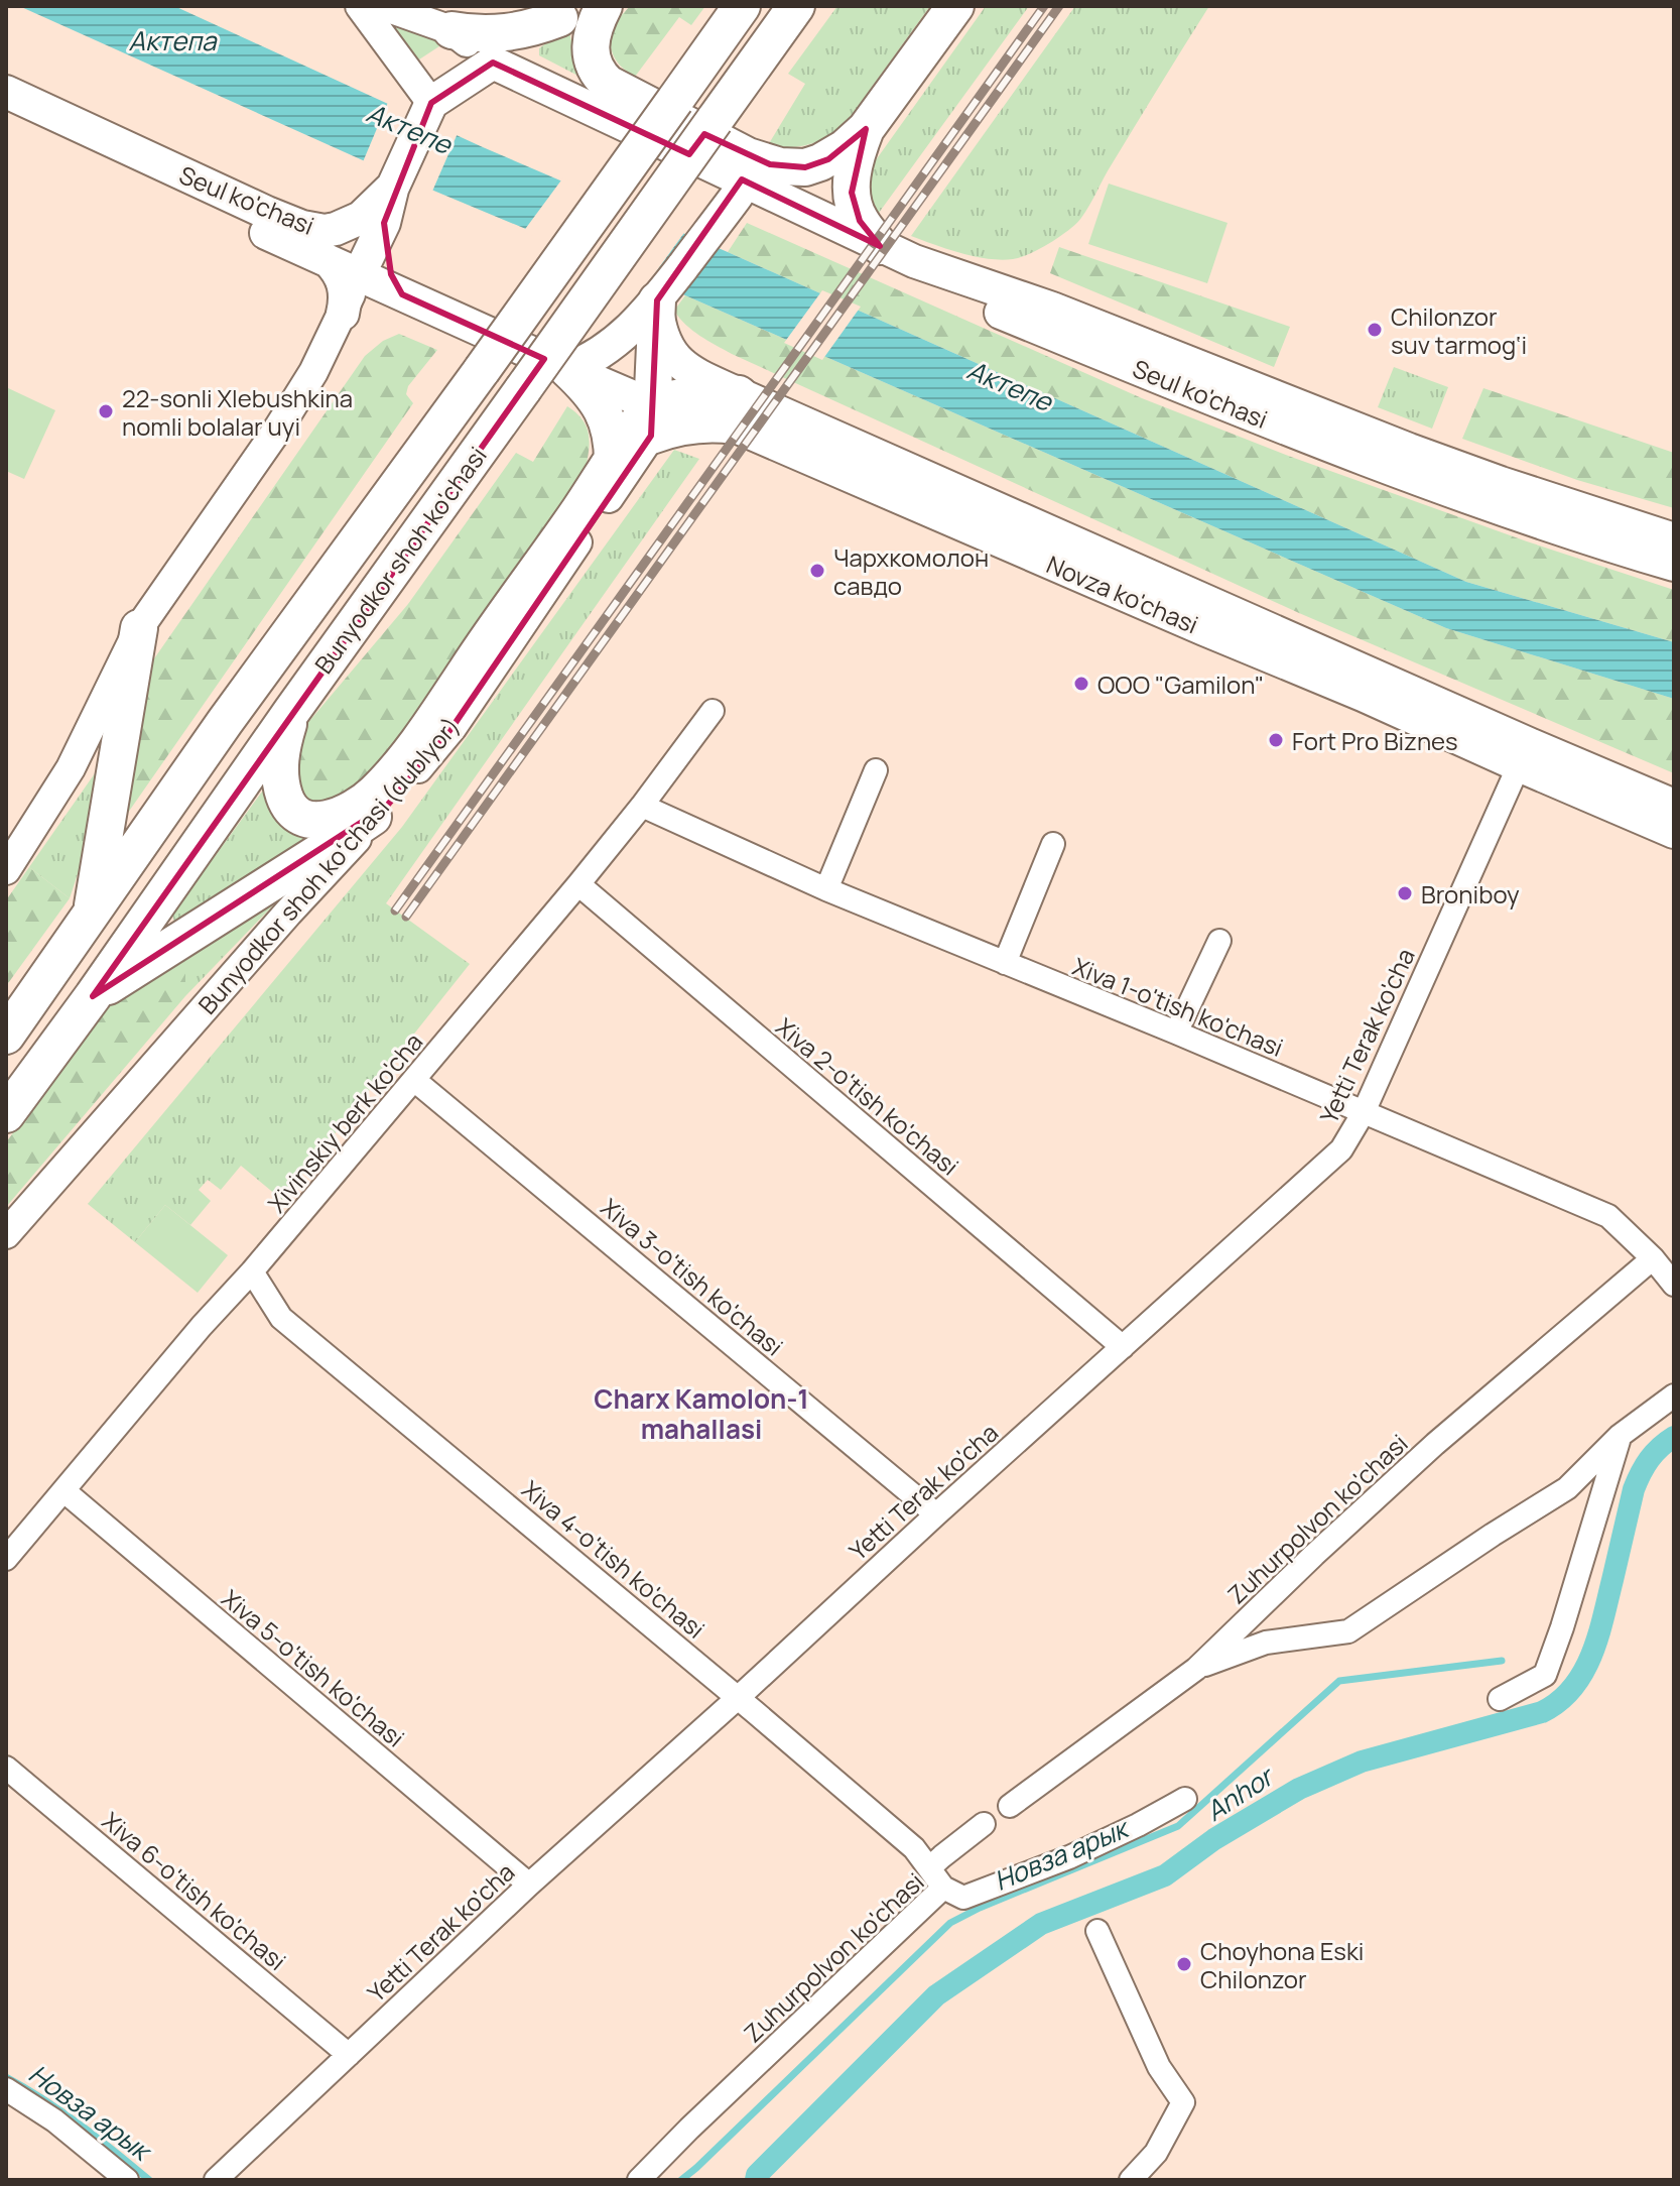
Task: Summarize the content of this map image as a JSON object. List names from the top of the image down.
{
  "streets": {
    "main road": ["Seul ko'chasi", "Bunyodkor shoh ko'chasi", "Novza ko'chasi"],
    "street": [
      "Bunyodkor shoh koʻchasi (dublyor)",
      "Xiva 1-o'tish ko'chasi",
      "Yetti Terak ko'cha",
      "Xiva 2-o'tish ko'chasi",
      "Xivinskiy berk ko'cha",
      "Xiva 3-o'tish ko'chasi",
      "Zuhurpolvon ko'chasi",
      "Xiva 4-o'tish ko'chasi",
      "Xiva 5-o'tish ko'chasi",
      "Xiva 6-o'tish ko'chasi"
    ]
  },
  "crossings": [
    ["Novza ko'chasi", "Yetti Terak ko'cha"],
    ["Xiva 1-o'tish ko'chasi", "Yetti Terak ko'cha"],
    ["Xiva 1-o'tish ko'chasi", "Xivinskiy berk ko'cha"],
    ["Xiva 1-o'tish ko'chasi", "Zuhurpolvon ko'chasi"],
    ["Yetti Terak ko'cha", "Xiva 2-o'tish ko'chasi"],
    ["Yetti Terak ko'cha", "Xiva 3-o'tish ko'chasi"],
    ["Yetti Terak ko'cha", "Xiva 4-o'tish ko'chasi"],
    ["Yetti Terak ko'cha", "Xiva 5-o'tish ko'chasi"],
    ["Yetti Terak ko'cha", "Xiva 6-o'tish ko'chasi"],
    ["Xiva 2-o'tish ko'chasi", "Xivinskiy berk ko'cha"],
    ["Xivinskiy berk ko'cha", "Xiva 3-o'tish ko'chasi"],
    ["Xivinskiy berk ko'cha", "Xiva 4-o'tish ko'chasi"],
    ["Xivinskiy berk ko'cha", "Xiva 5-o'tish ko'chasi"],
    ["Zuhurpolvon ko'chasi", "Xiva 4-o'tish ko'chasi"]
  ],
  "districts": ["Charx Kamolon-1 mahallasi"],
  "water": [
    "Актепа",
    "Актепе",
    "Anhor",
    "Новза арык"
  ],
  "places": [
    "Chilonzor suv tarmog‘i",
    "22-sonli Xlebushkina nomli bolalar uyi",
    "Чархкомолон савдо",
    "ООО \"Gamilon\"",
    "Fort Pro Biznes",
    "Broniboy",
    "Choyhona Eski Chilonzor"
  ]
}
